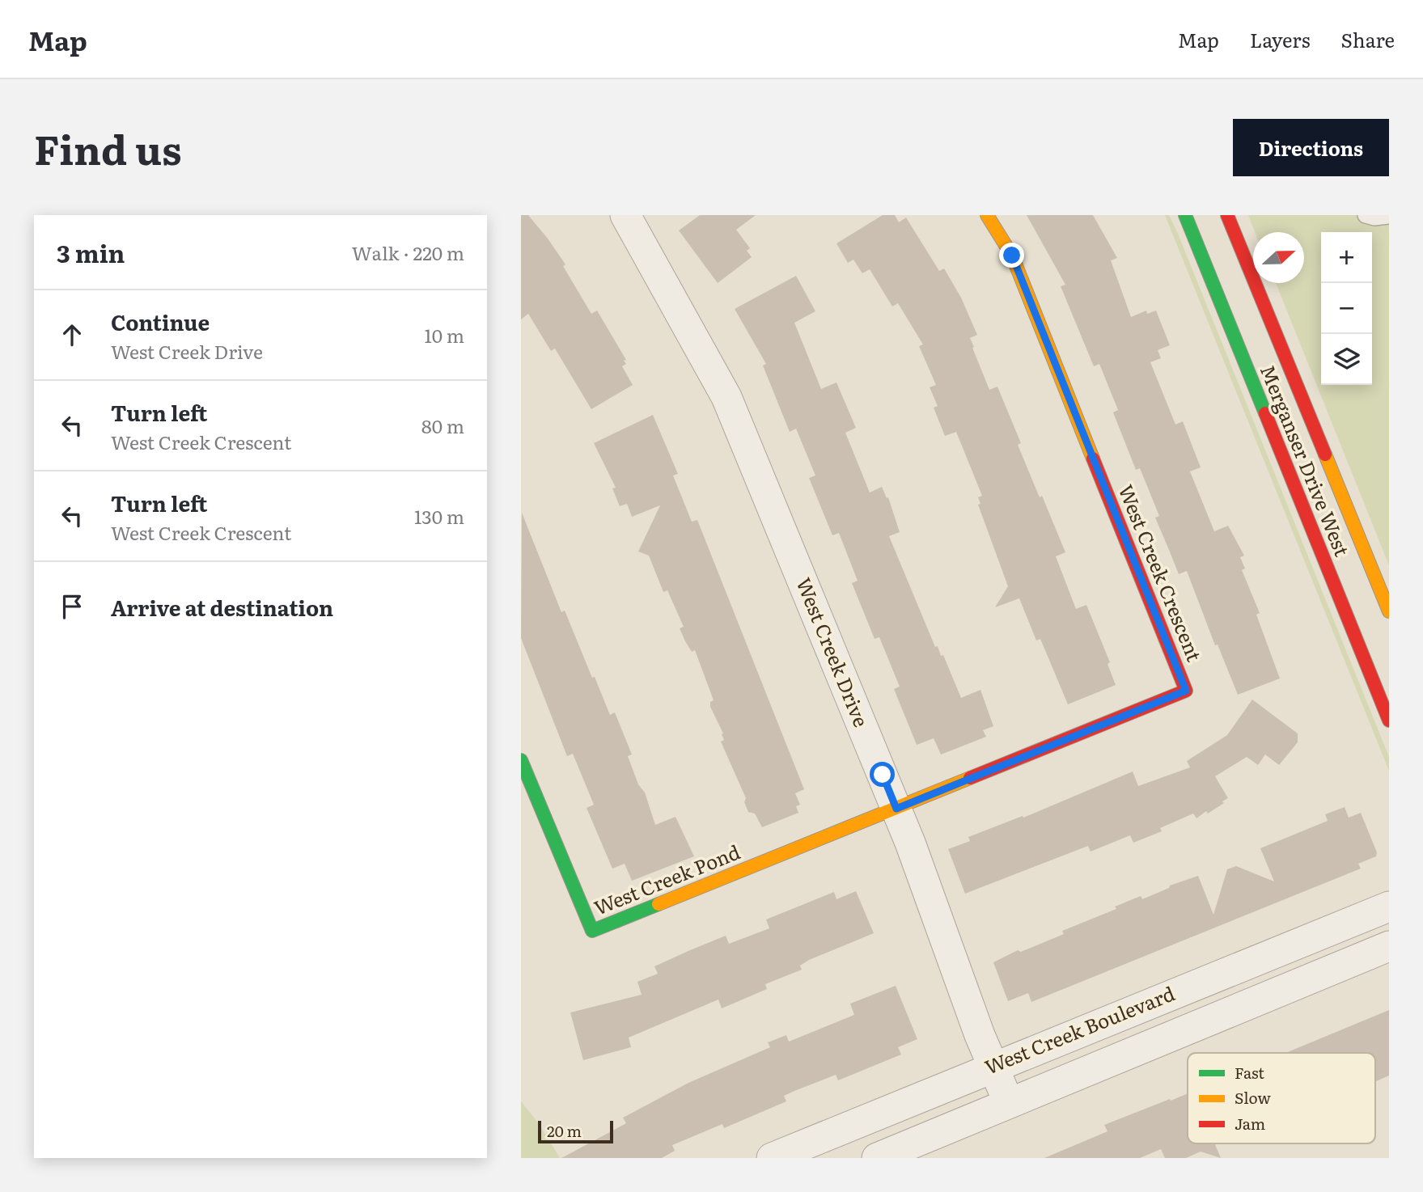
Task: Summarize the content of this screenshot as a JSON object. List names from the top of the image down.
{
  "streets": {
    "street": [
      "Merganser Drive West",
      "West Creek Crescent",
      "West Creek Drive",
      "West Creek Pond",
      "West Creek Boulevard"
    ]
  },
  "crossings": [
    ["West Creek Crescent", "West Creek Drive"],
    ["West Creek Crescent", "West Creek Pond"],
    ["West Creek Drive", "West Creek Pond"],
    ["West Creek Drive", "West Creek Boulevard"]
  ],
  "legend": ["Fast", "Slow", "Jam"],
  "scale_bar": "20 m",
  "north": "right",
  "page": {
    "header": "Map",
    "nav": ["Map", "Layers", "Share"],
    "title": "Find us",
    "buttons": "Directions",
    "heading": ["3 min", "Walk · 220 m"],
    "map_buttons": ["+", "−"],
    "list": [
      ["Continue", "West Creek Drive", "10 m"],
      ["Turn left", "West Creek Crescent", "80 m"],
      ["Turn left", "West Creek Crescent", "130 m"],
      "Arrive at destination"
    ],
    "scale": "20 m"
  }
}
